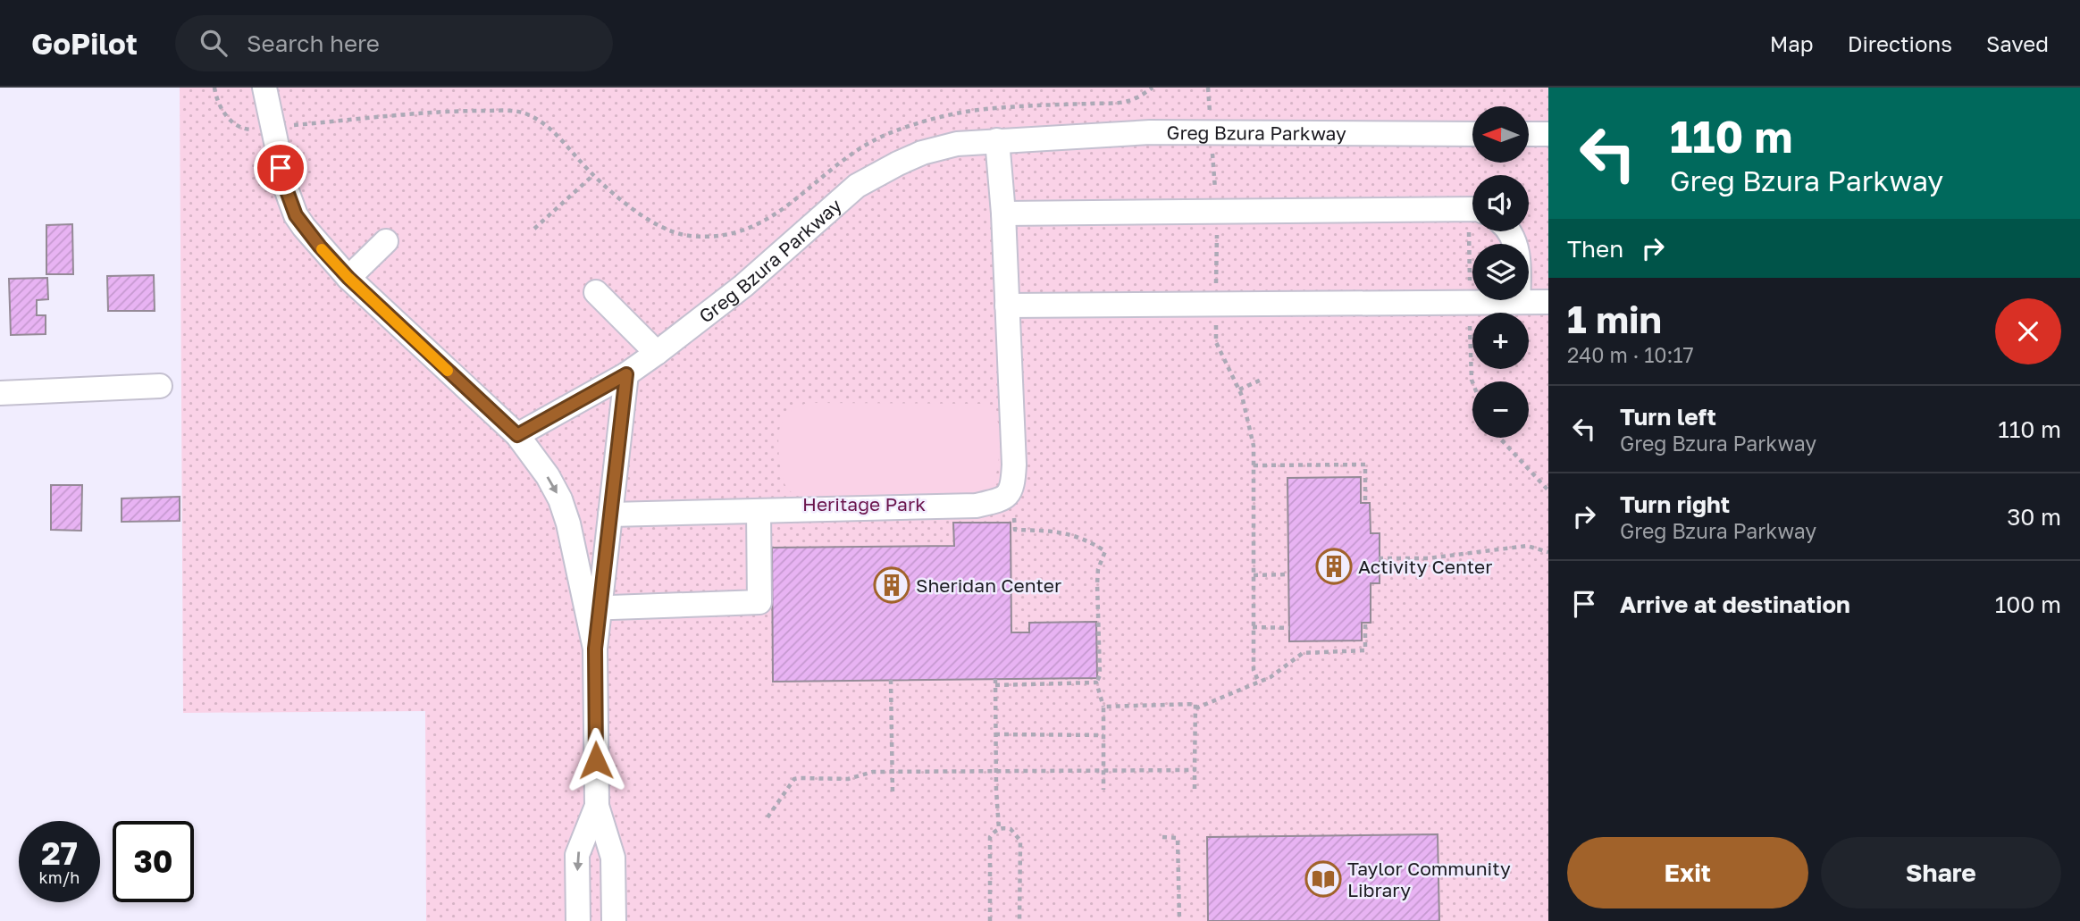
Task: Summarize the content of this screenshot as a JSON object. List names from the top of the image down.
{
  "streets": {
    "street": ["Greg Bzura Parkway"]
  },
  "parks": ["Heritage Park"],
  "places": {
    "building": ["Activity Center", "Sheridan Center"],
    "library": ["Taylor Community Library"]
  },
  "north": "left",
  "page": {
    "header": "GoPilot",
    "search": "Search here",
    "nav": ["Map", "Directions", "Saved"],
    "turn": ["110 m", "Greg Bzura Parkway"],
    "map_buttons": ["+", "−"],
    "then": "Then",
    "heading": ["1 min", "240 m · 10:17"],
    "list": [
      {
        "name": "Turn left",
        "note": "Greg Bzura Parkway",
        "value": "110 m"
      },
      {
        "name": "Turn right",
        "note": "Greg Bzura Parkway",
        "value": "30 m"
      },
      {
        "name": "Arrive at destination",
        "value": "100 m"
      }
    ],
    "speed": "27 km/h",
    "limit": "30",
    "buttons": ["Exit", "Share"]
  }
}
